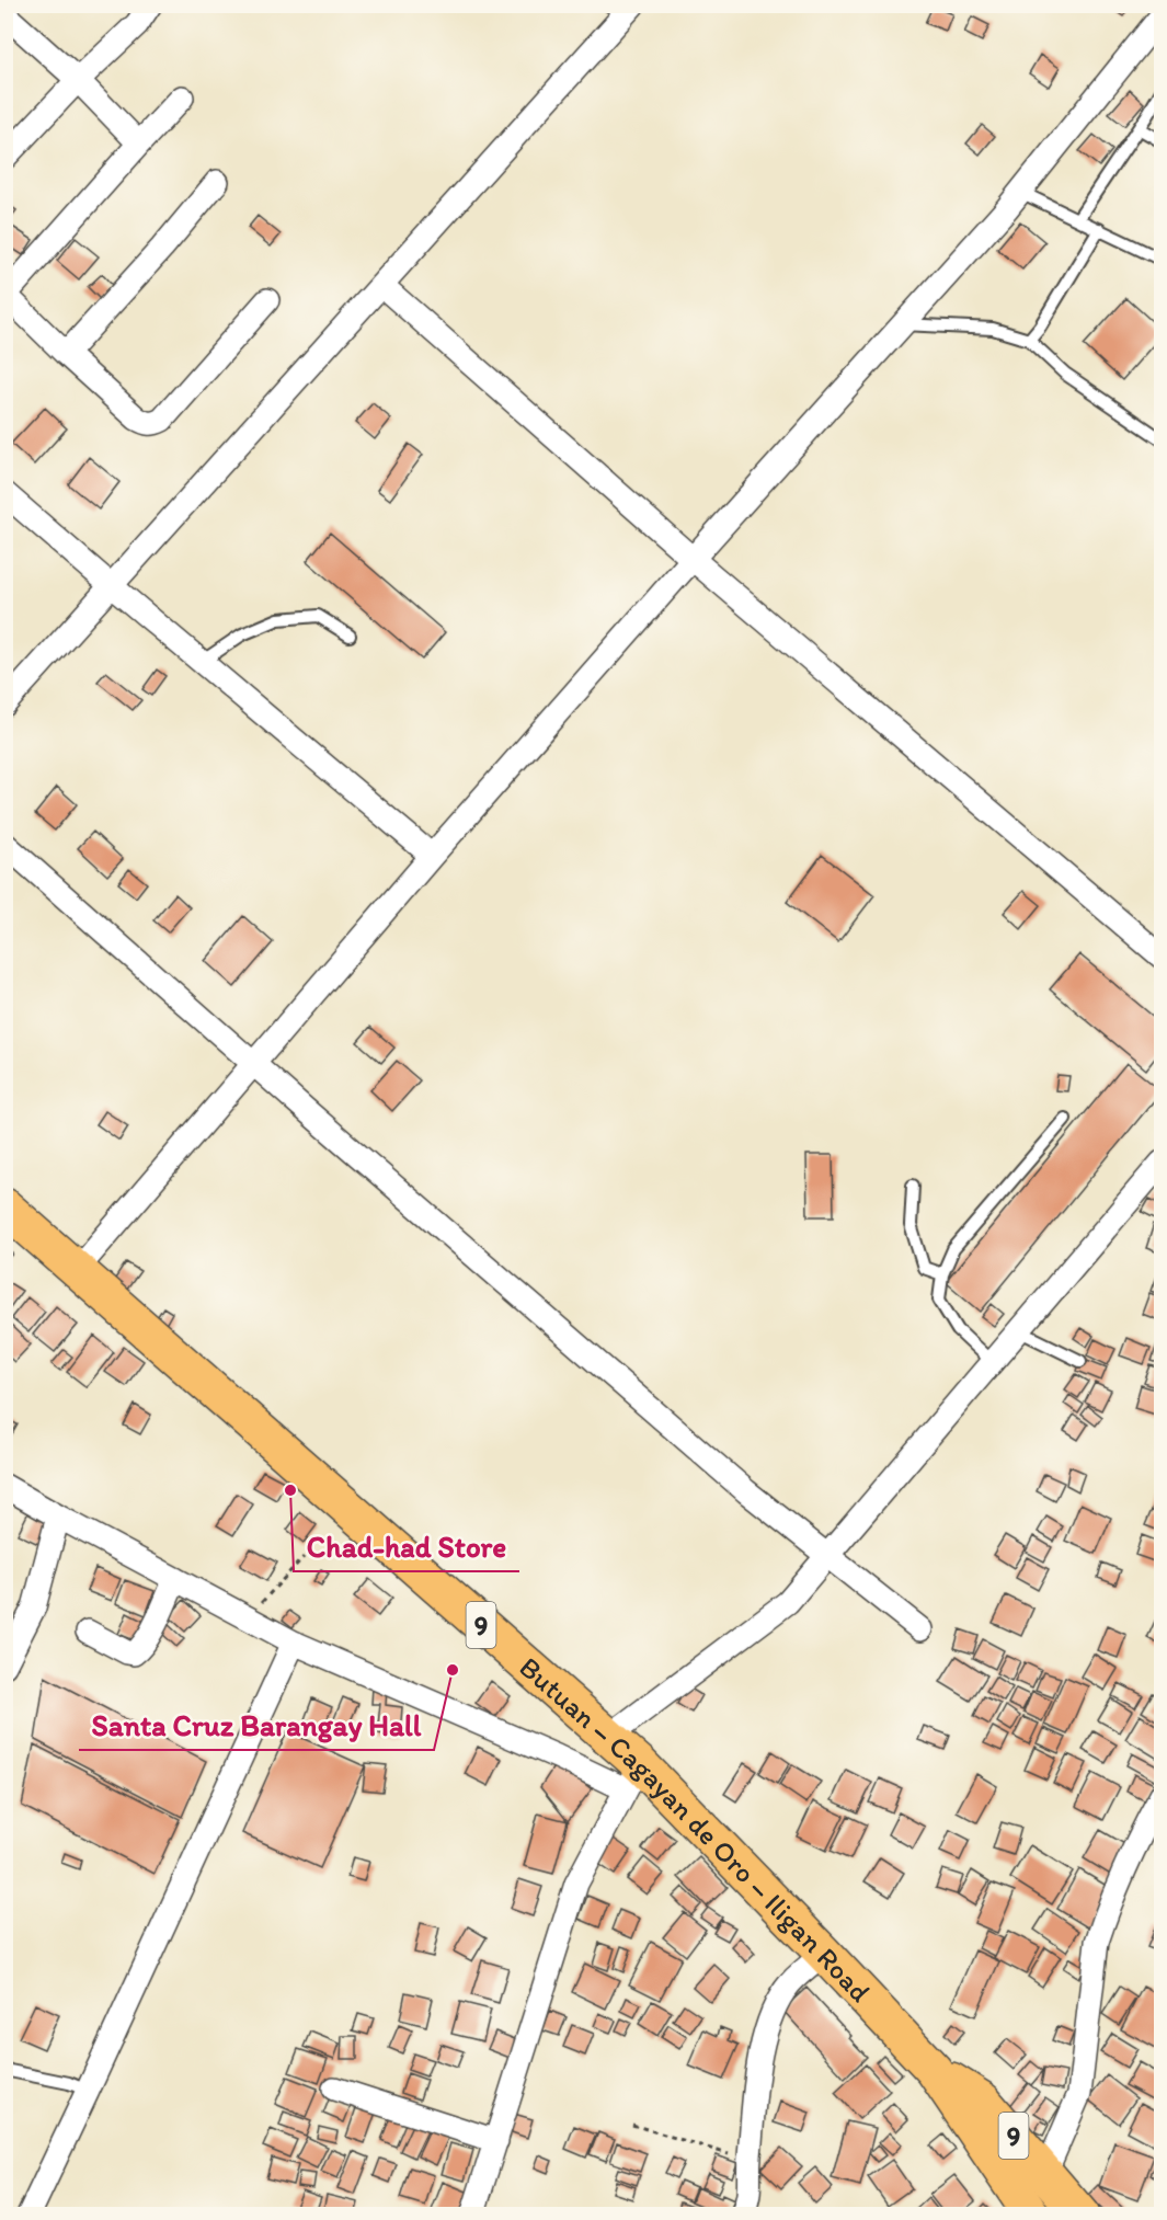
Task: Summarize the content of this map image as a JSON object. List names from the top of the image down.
{
  "streets": {
    "highway": ["9", "Butuan – Cagayan de Oro – Iligan Road"]
  },
  "places": ["Chad-had Store", "Santa Cruz Barangay Hall"]
}
